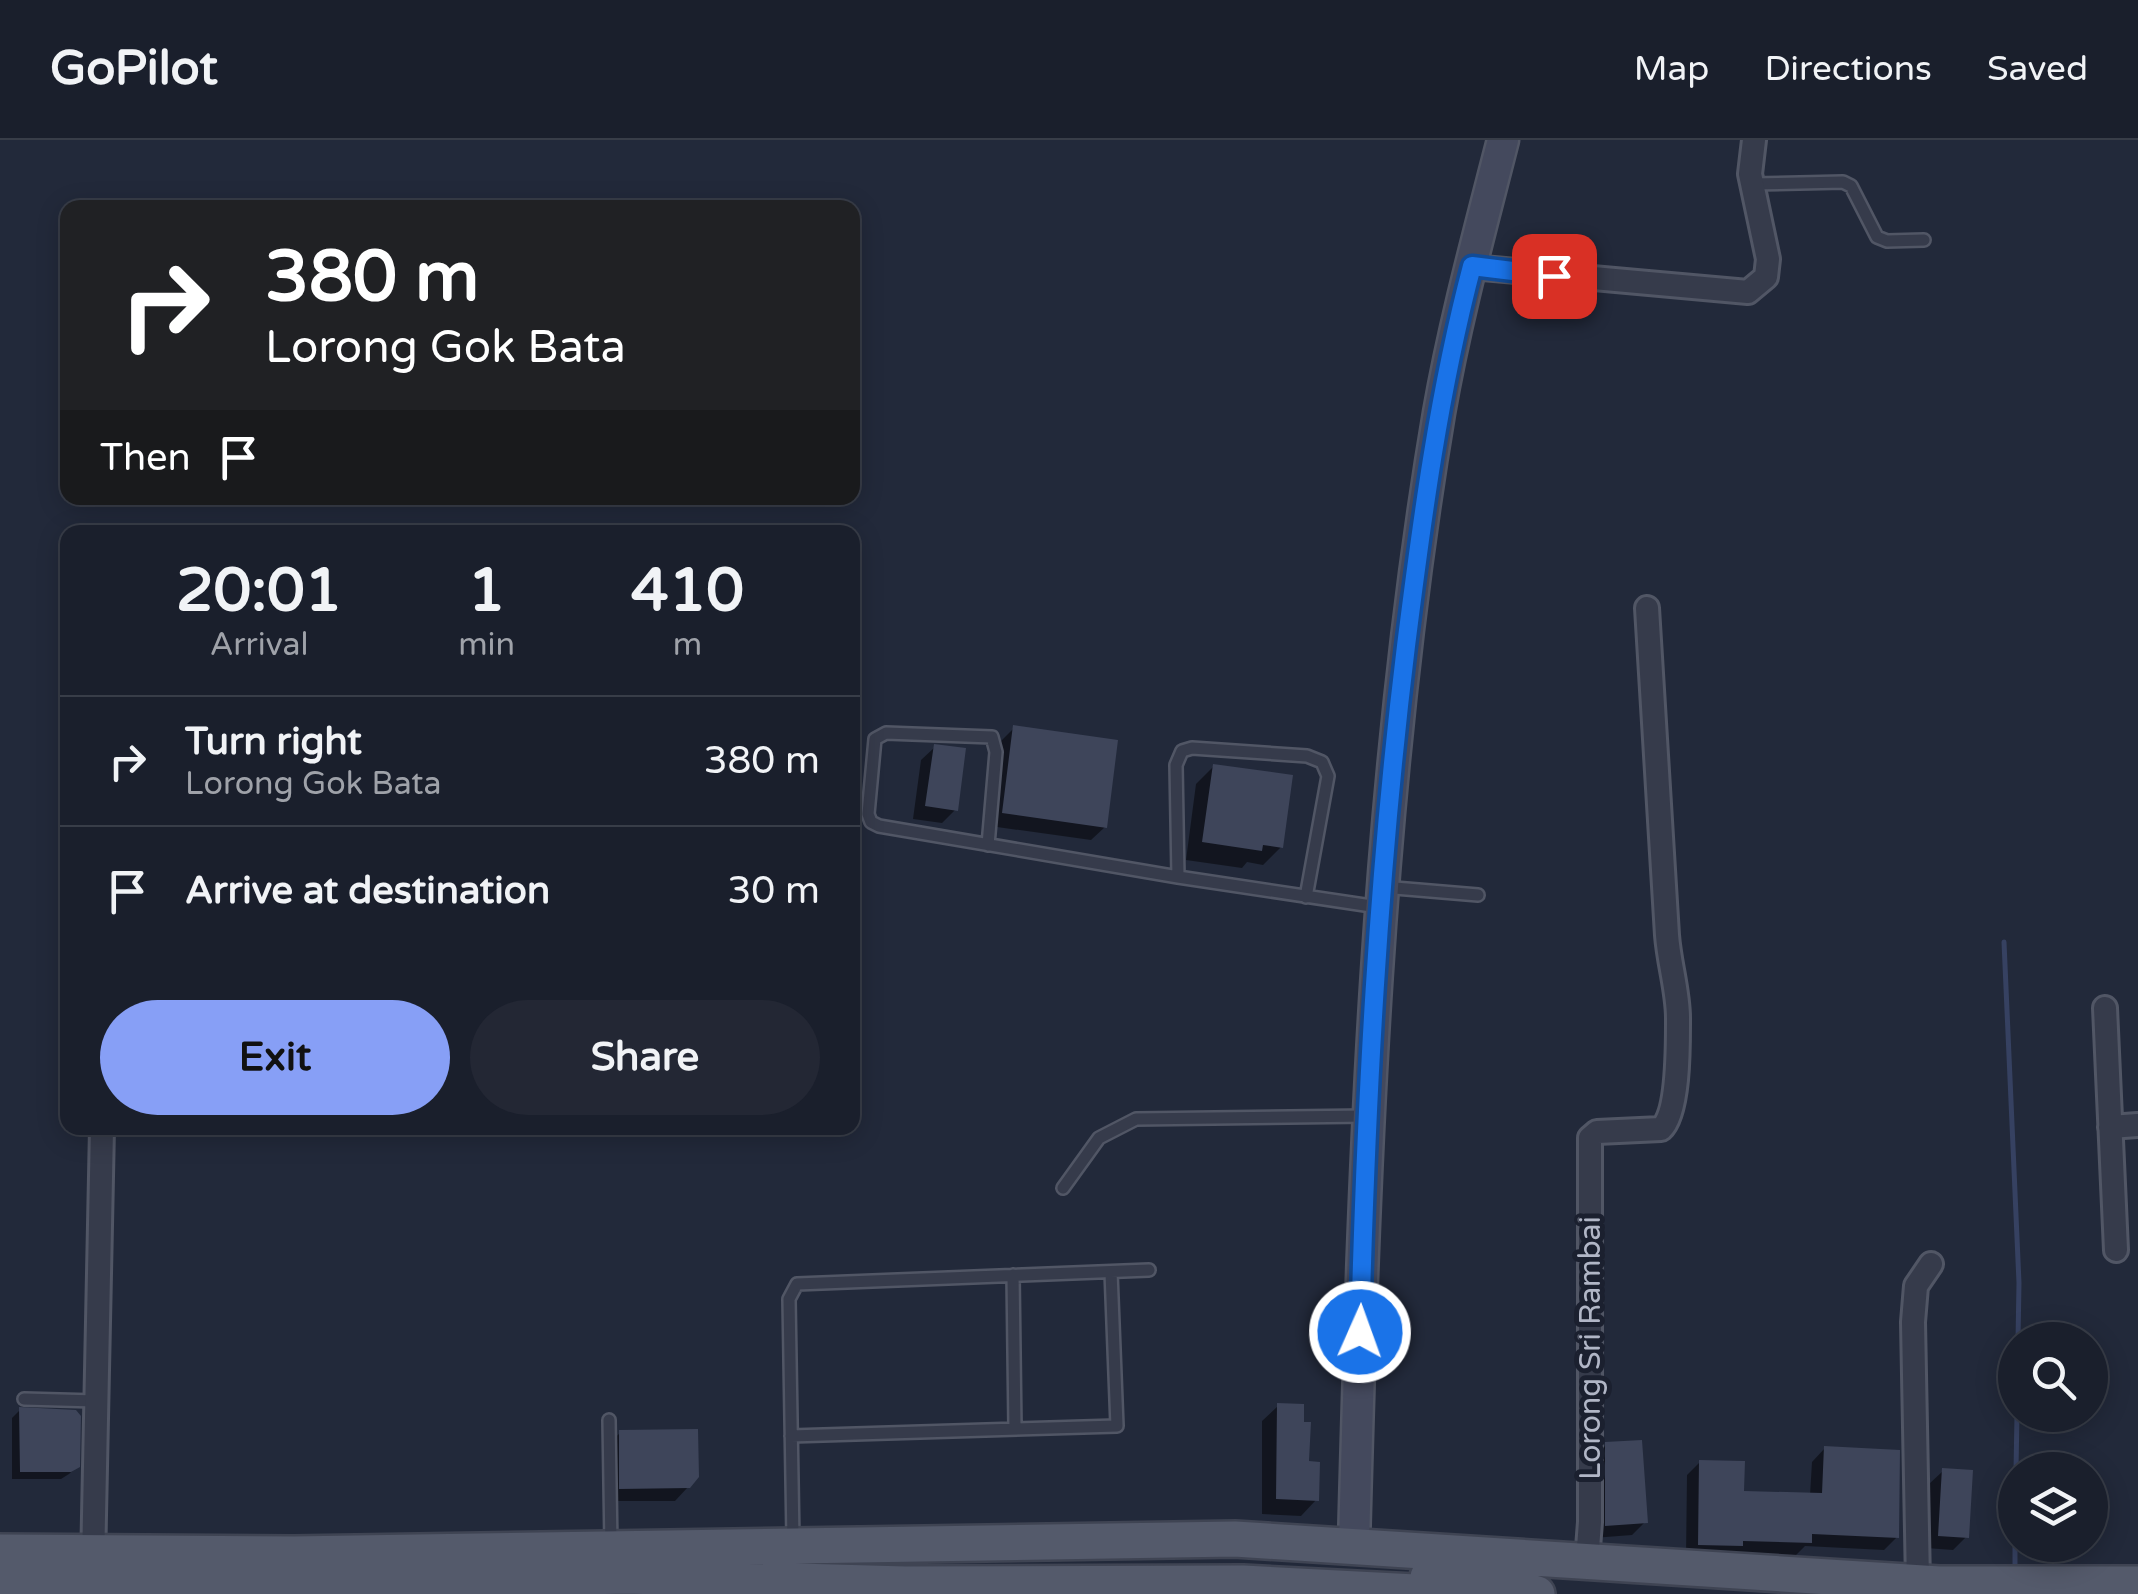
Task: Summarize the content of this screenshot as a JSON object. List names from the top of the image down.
{
  "streets": {
    "street": ["Lorong Sri Rambai"]
  },
  "page": {
    "header": "GoPilot",
    "nav": ["Map", "Directions", "Saved"],
    "turn": ["380 m", "Lorong Gok Bata"],
    "then": "Then",
    "eta": [
      "20:01",
      "Arrival",
      "1",
      "min",
      "410",
      "m"
    ],
    "list": [
      {
        "name": "Turn right",
        "note": "Lorong Gok Bata",
        "value": "380 m"
      },
      {
        "name": "Arrive at destination",
        "value": "30 m"
      }
    ],
    "buttons": ["Exit", "Share"]
  }
}
